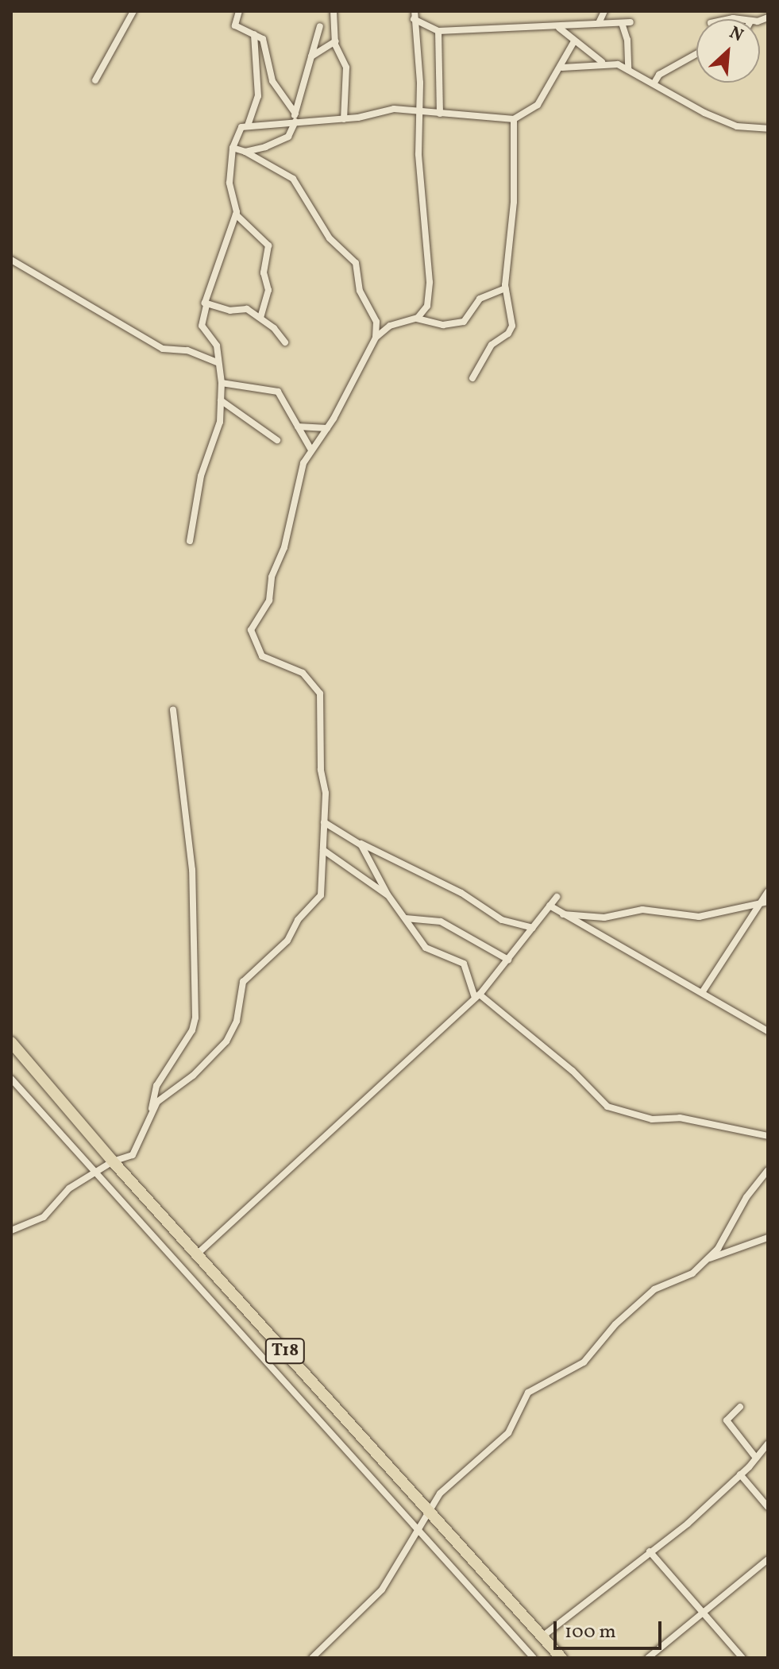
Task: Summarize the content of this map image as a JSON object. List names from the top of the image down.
{
  "streets": {
    "highway": ["T18"]
  },
  "scale_bar": "100 m",
  "north": "top right"
}
